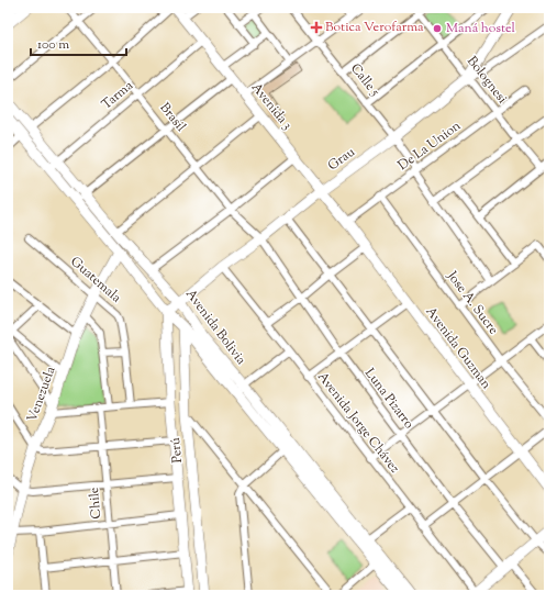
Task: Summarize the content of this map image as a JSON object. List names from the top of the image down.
{
  "streets": {
    "street": [
      "Calle 5",
      "Bolognesi",
      "Tarma",
      "Avenida 3",
      "Brasil",
      "De La Union",
      "Grau",
      "Guatemala",
      "Jose A. Sucre",
      "Avenida Bolivia",
      "Avenida Guzman",
      "Venezuela",
      "Luna Pizarro",
      "Avenida Jorge Chávez",
      "Perú",
      "Chile"
    ]
  },
  "crossings": [
    ["Calle 5", "De La Union"],
    ["Calle 5", "Grau"],
    ["Bolognesi", "De La Union"],
    ["Bolognesi", "Grau"],
    ["Tarma", "Avenida 3"],
    ["Tarma", "Brasil"],
    ["Tarma", "Avenida Bolivia"],
    ["Avenida 3", "De La Union"],
    ["Avenida 3", "Grau"],
    ["Avenida 3", "Avenida Guzman"],
    ["Brasil", "Grau"],
    ["Brasil", "Luna Pizarro"],
    ["De La Union", "Jose A. Sucre"],
    ["De La Union", "Avenida Guzman"],
    ["Grau", "Avenida Bolivia"],
    ["Grau", "Luna Pizarro"],
    ["Grau", "Avenida Jorge Chávez"],
    ["Grau", "Perú"],
    ["Guatemala", "Venezuela"],
    ["Avenida Bolivia", "Venezuela"],
    ["Avenida Bolivia", "Perú"]
  ],
  "places": {
    "health": ["Botica Verofarma"],
    "other": ["Maná hostel"]
  },
  "scale_bar": "100 m"
}
